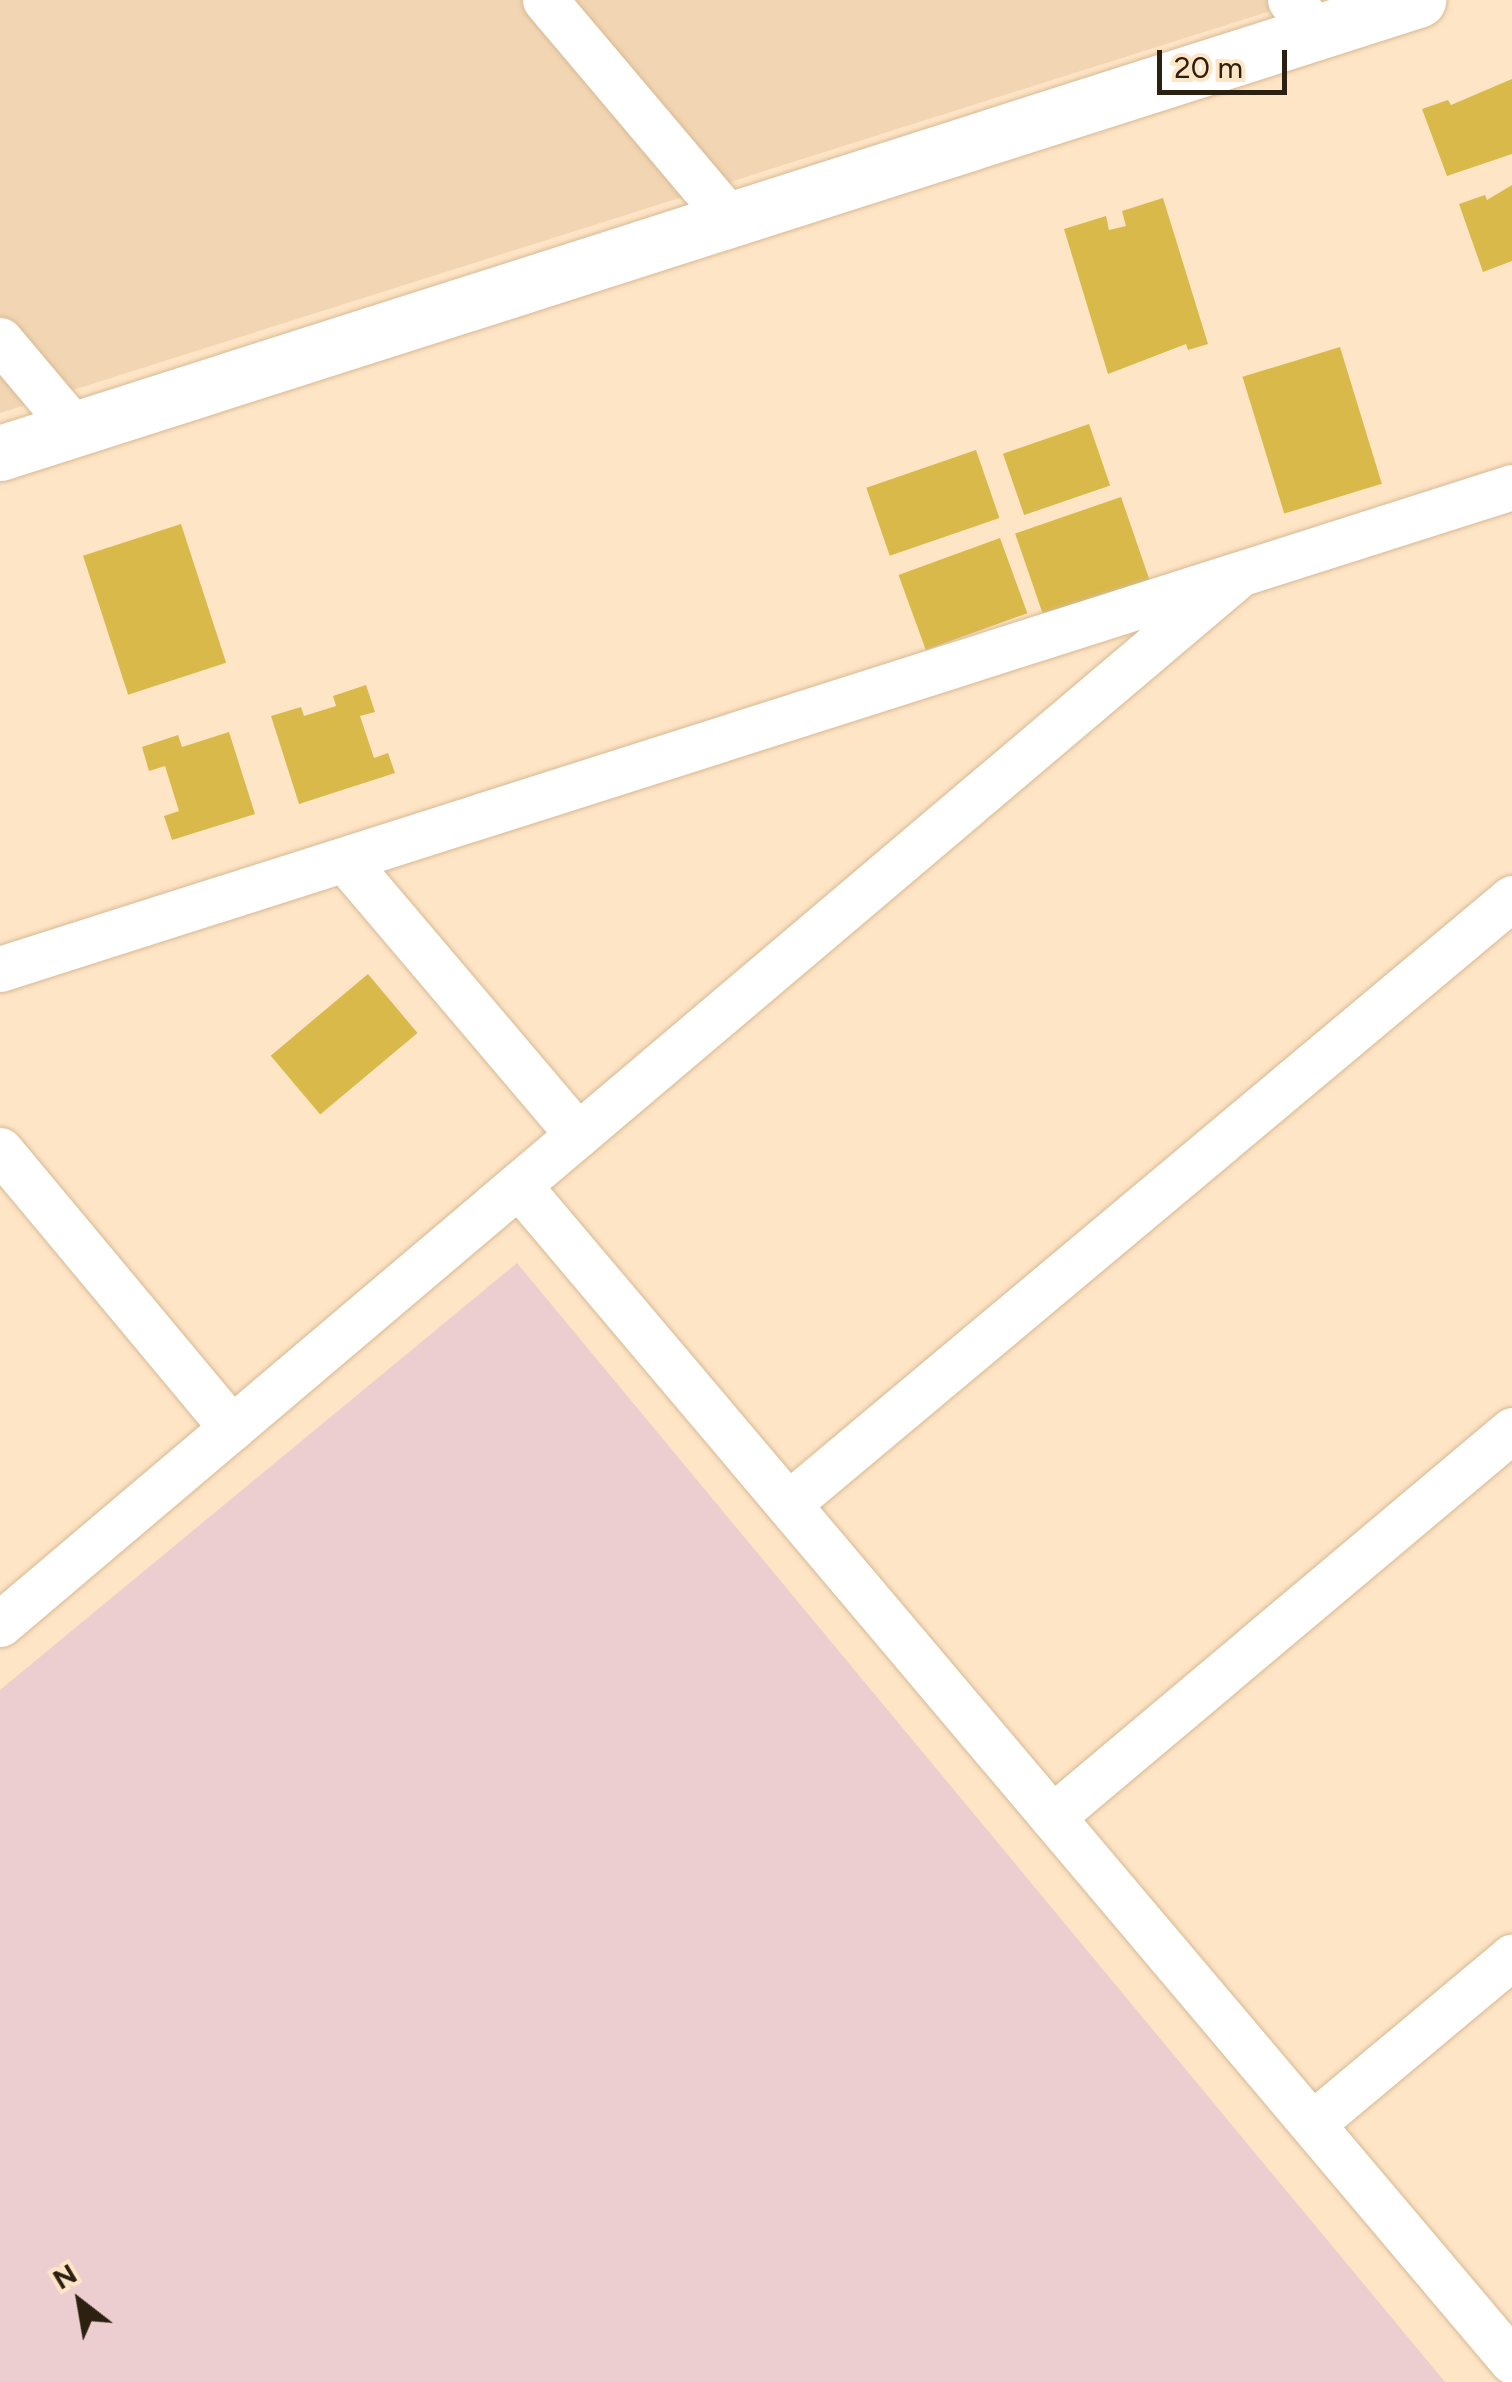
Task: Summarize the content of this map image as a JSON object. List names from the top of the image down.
{
  "scale_bar": "20 m",
  "north": "top left"
}
